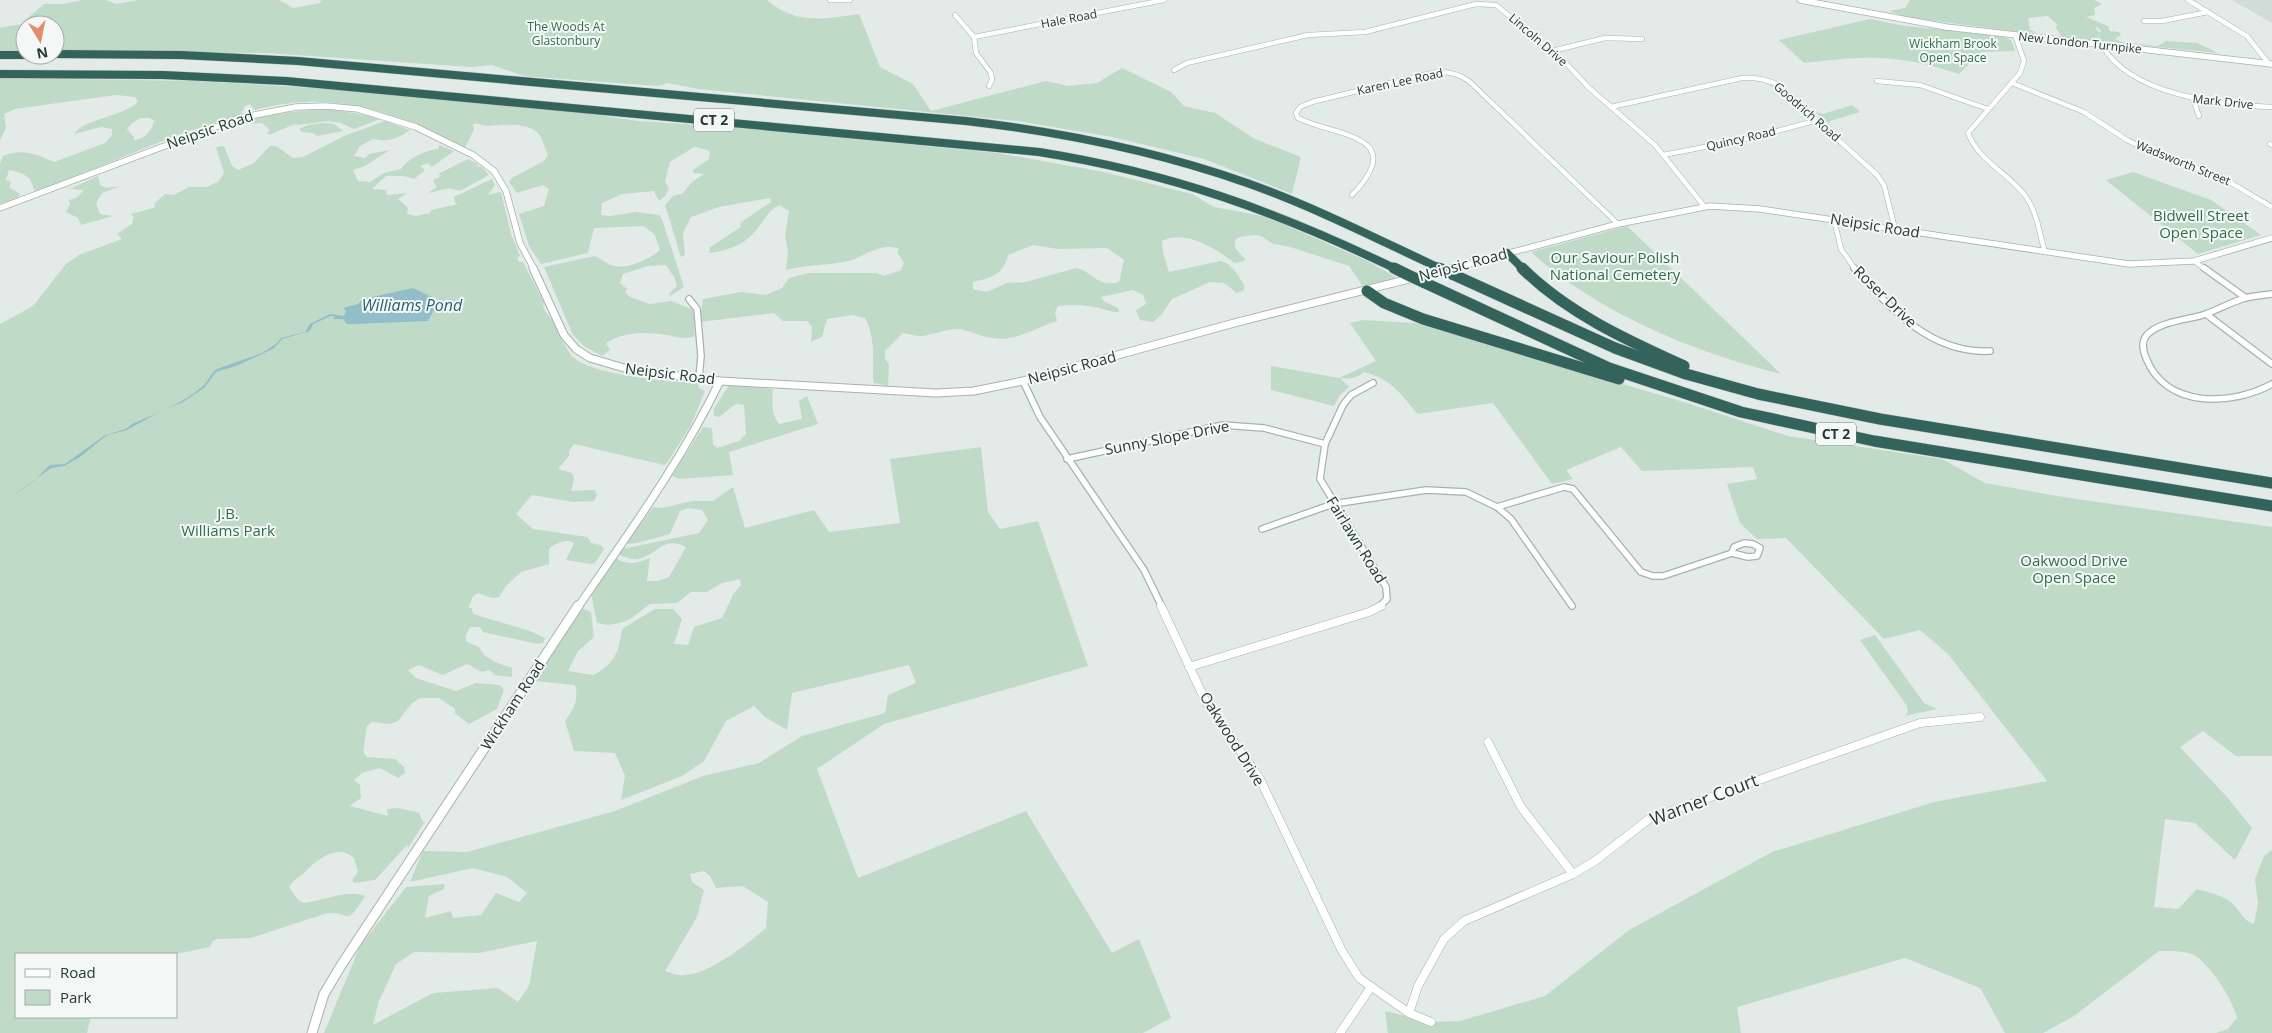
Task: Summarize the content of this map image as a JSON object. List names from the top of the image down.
{
  "streets": {
    "highway": ["CT 2"],
    "street": [
      "Hale Road",
      "Lincoln Drive",
      "New London Turnpike",
      "Karen Lee Road",
      "Mark Drive",
      "Goodrich Road",
      "Neipsic Road",
      "Quincy Road",
      "Wadsworth Street",
      "Roser Drive",
      "Sunny Slope Drive",
      "Fairlawn Road",
      "Wickham Road",
      "Oakwood Drive",
      "Warner Court"
    ]
  },
  "crossings": [
    ["Lincoln Drive", "Goodrich Road"],
    ["Lincoln Drive", "Neipsic Road"],
    ["Lincoln Drive", "Quincy Road"],
    ["New London Turnpike", "Mark Drive"],
    ["Karen Lee Road", "Neipsic Road"],
    ["Goodrich Road", "Neipsic Road"],
    ["Goodrich Road", "Quincy Road"],
    ["Neipsic Road", "Roser Drive"],
    ["Neipsic Road", "Wickham Road"],
    ["Neipsic Road", "Oakwood Drive"],
    ["Sunny Slope Drive", "Fairlawn Road"],
    ["Sunny Slope Drive", "Oakwood Drive"],
    ["Fairlawn Road", "Oakwood Drive"],
    ["Oakwood Drive", "Warner Court"]
  ],
  "water": ["Williams Pond"],
  "parks": [
    "The Woods At Glastonbury",
    "Wickham Brook Open Space",
    "Bidwell Street Open Space",
    "Our Saviour Polish National Cemetery",
    "J.B. Williams Park",
    "Oakwood Drive Open Space"
  ],
  "legend": ["Road", "Park"],
  "north": "bottom"
}
